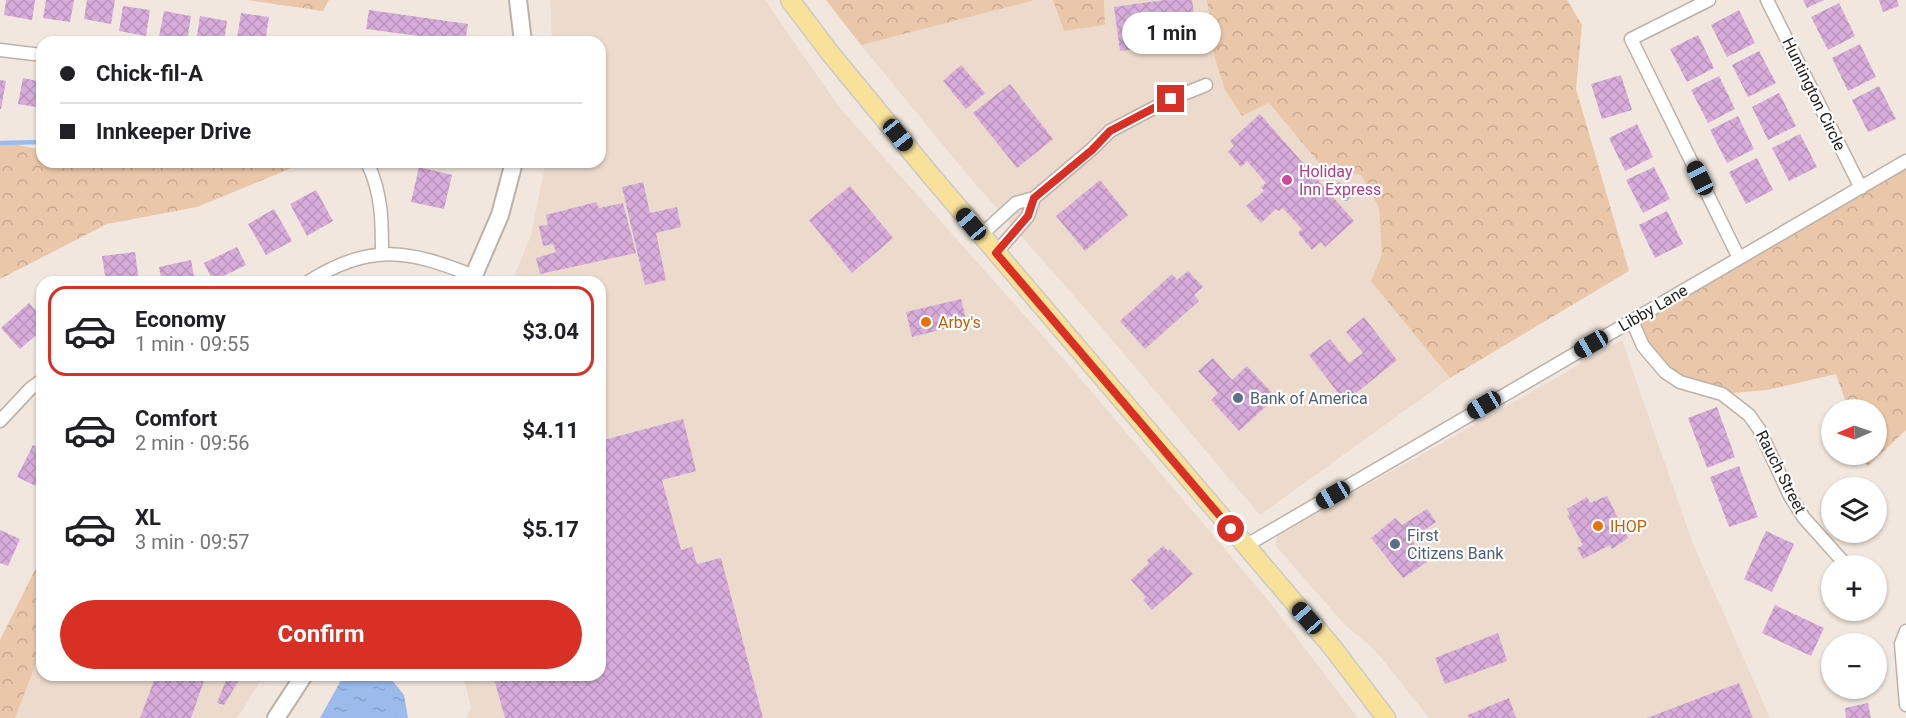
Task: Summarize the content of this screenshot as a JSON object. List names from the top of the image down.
{
  "streets": {
    "street": ["Huntington Circle", "Libby Lane", "Rauch Street"]
  },
  "crossings": [
    ["Huntington Circle", "Libby Lane"],
    ["Libby Lane", "Rauch Street"]
  ],
  "places": [
    "Holiday Inn Express",
    "Arby's",
    "Bank of America",
    "IHOP",
    "First Citizens Bank"
  ],
  "north": "left",
  "page": {
    "bubble": "1 min",
    "banner": ["Chick-fil-A", "Innkeeper Drive"],
    "list": [
      {
        "name": "Economy",
        "note": "1 min · 09:55",
        "value": "$3.04"
      },
      {
        "name": "Comfort",
        "note": "2 min · 09:56",
        "value": "$4.11"
      },
      {
        "name": "XL",
        "note": "3 min · 09:57",
        "value": "$5.17"
      }
    ],
    "map_buttons": ["+", "−"],
    "buttons": "Confirm"
  }
}
